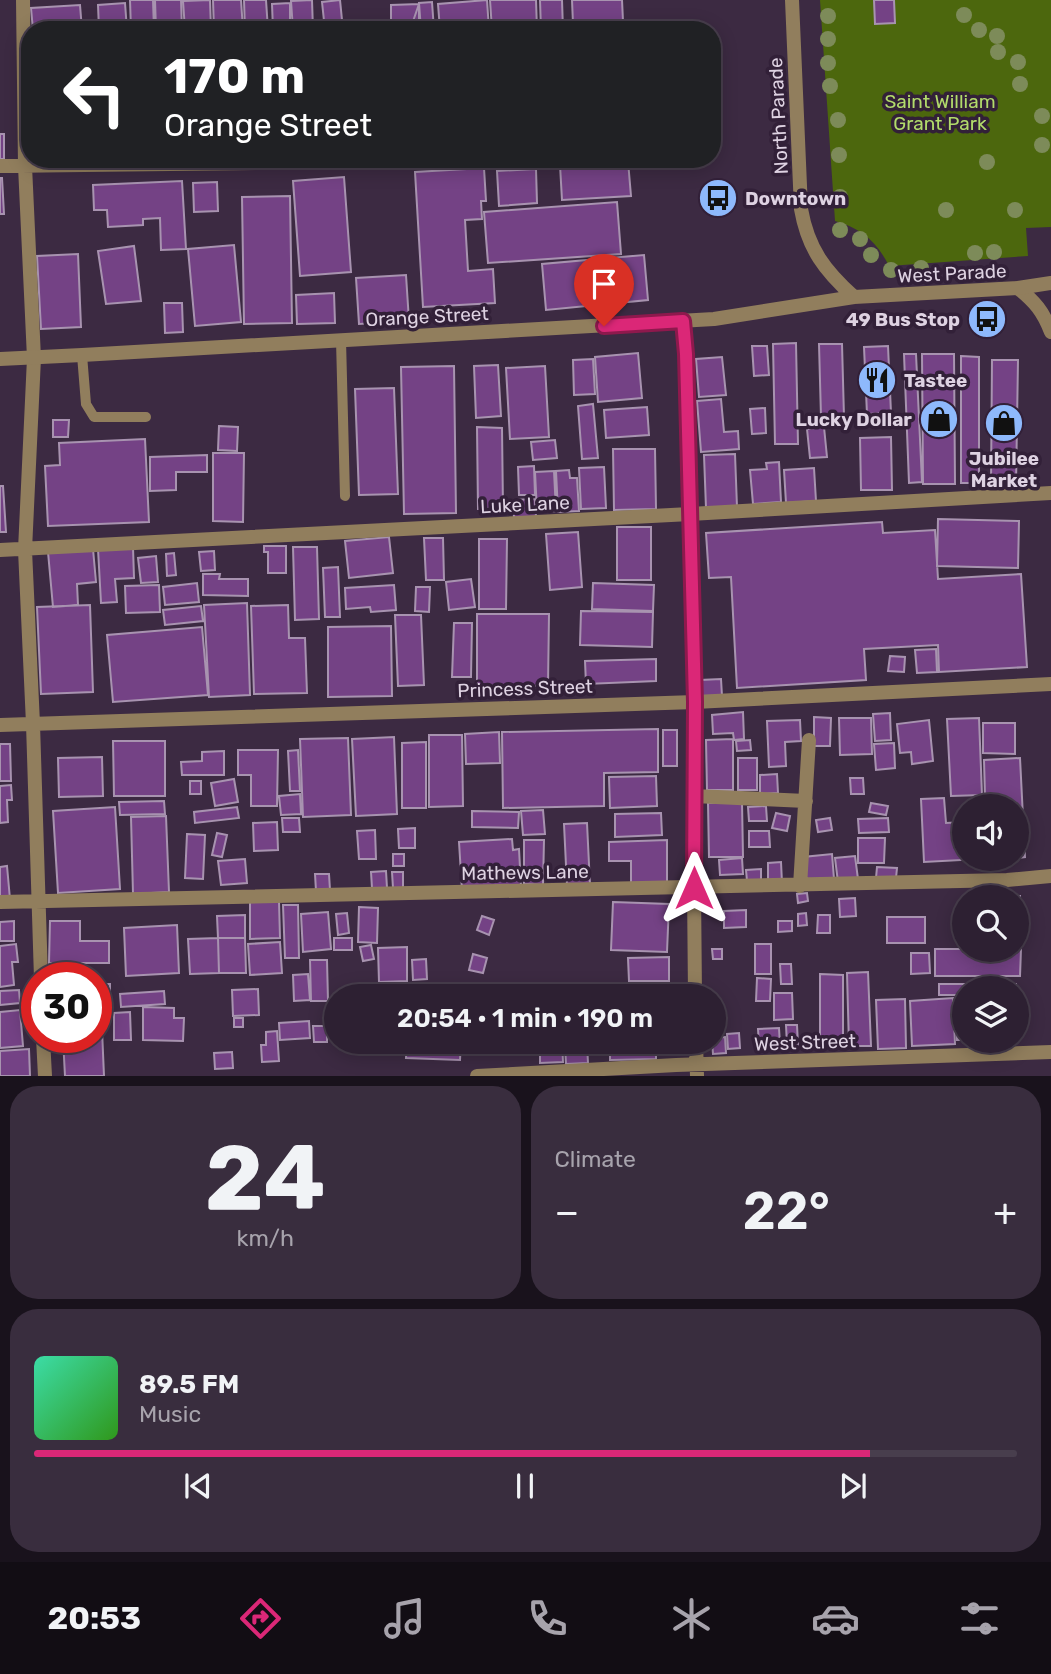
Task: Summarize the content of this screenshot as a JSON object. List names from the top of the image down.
{
  "streets": {
    "street": [
      "North Parade",
      "West Parade",
      "Orange Street",
      "Luke Lane",
      "Princess Street",
      "Mathews Lane",
      "West Street"
    ]
  },
  "crossings": [
    ["North Parade", "West Parade"],
    ["North Parade", "Orange Street"],
    ["West Parade", "Orange Street"]
  ],
  "parks": ["Saint William Grant Park"],
  "places": {
    "bus stop": ["Downtown", "49 Bus Stop"],
    "restaurant": ["Tastee"],
    "shop": ["Lucky Dollar", "Jubilee Market"]
  },
  "page": {
    "turn": ["170 m", "Orange Street"],
    "limit": "30",
    "trip": "20:54 · 1 min · 190 m",
    "tile": [
      ["24", "km/h"],
      "Climate"
    ],
    "heat": ["−", "22°", "+"],
    "song": ["89.5 FM", "Music"],
    "tabs": "20:53"
  }
}
